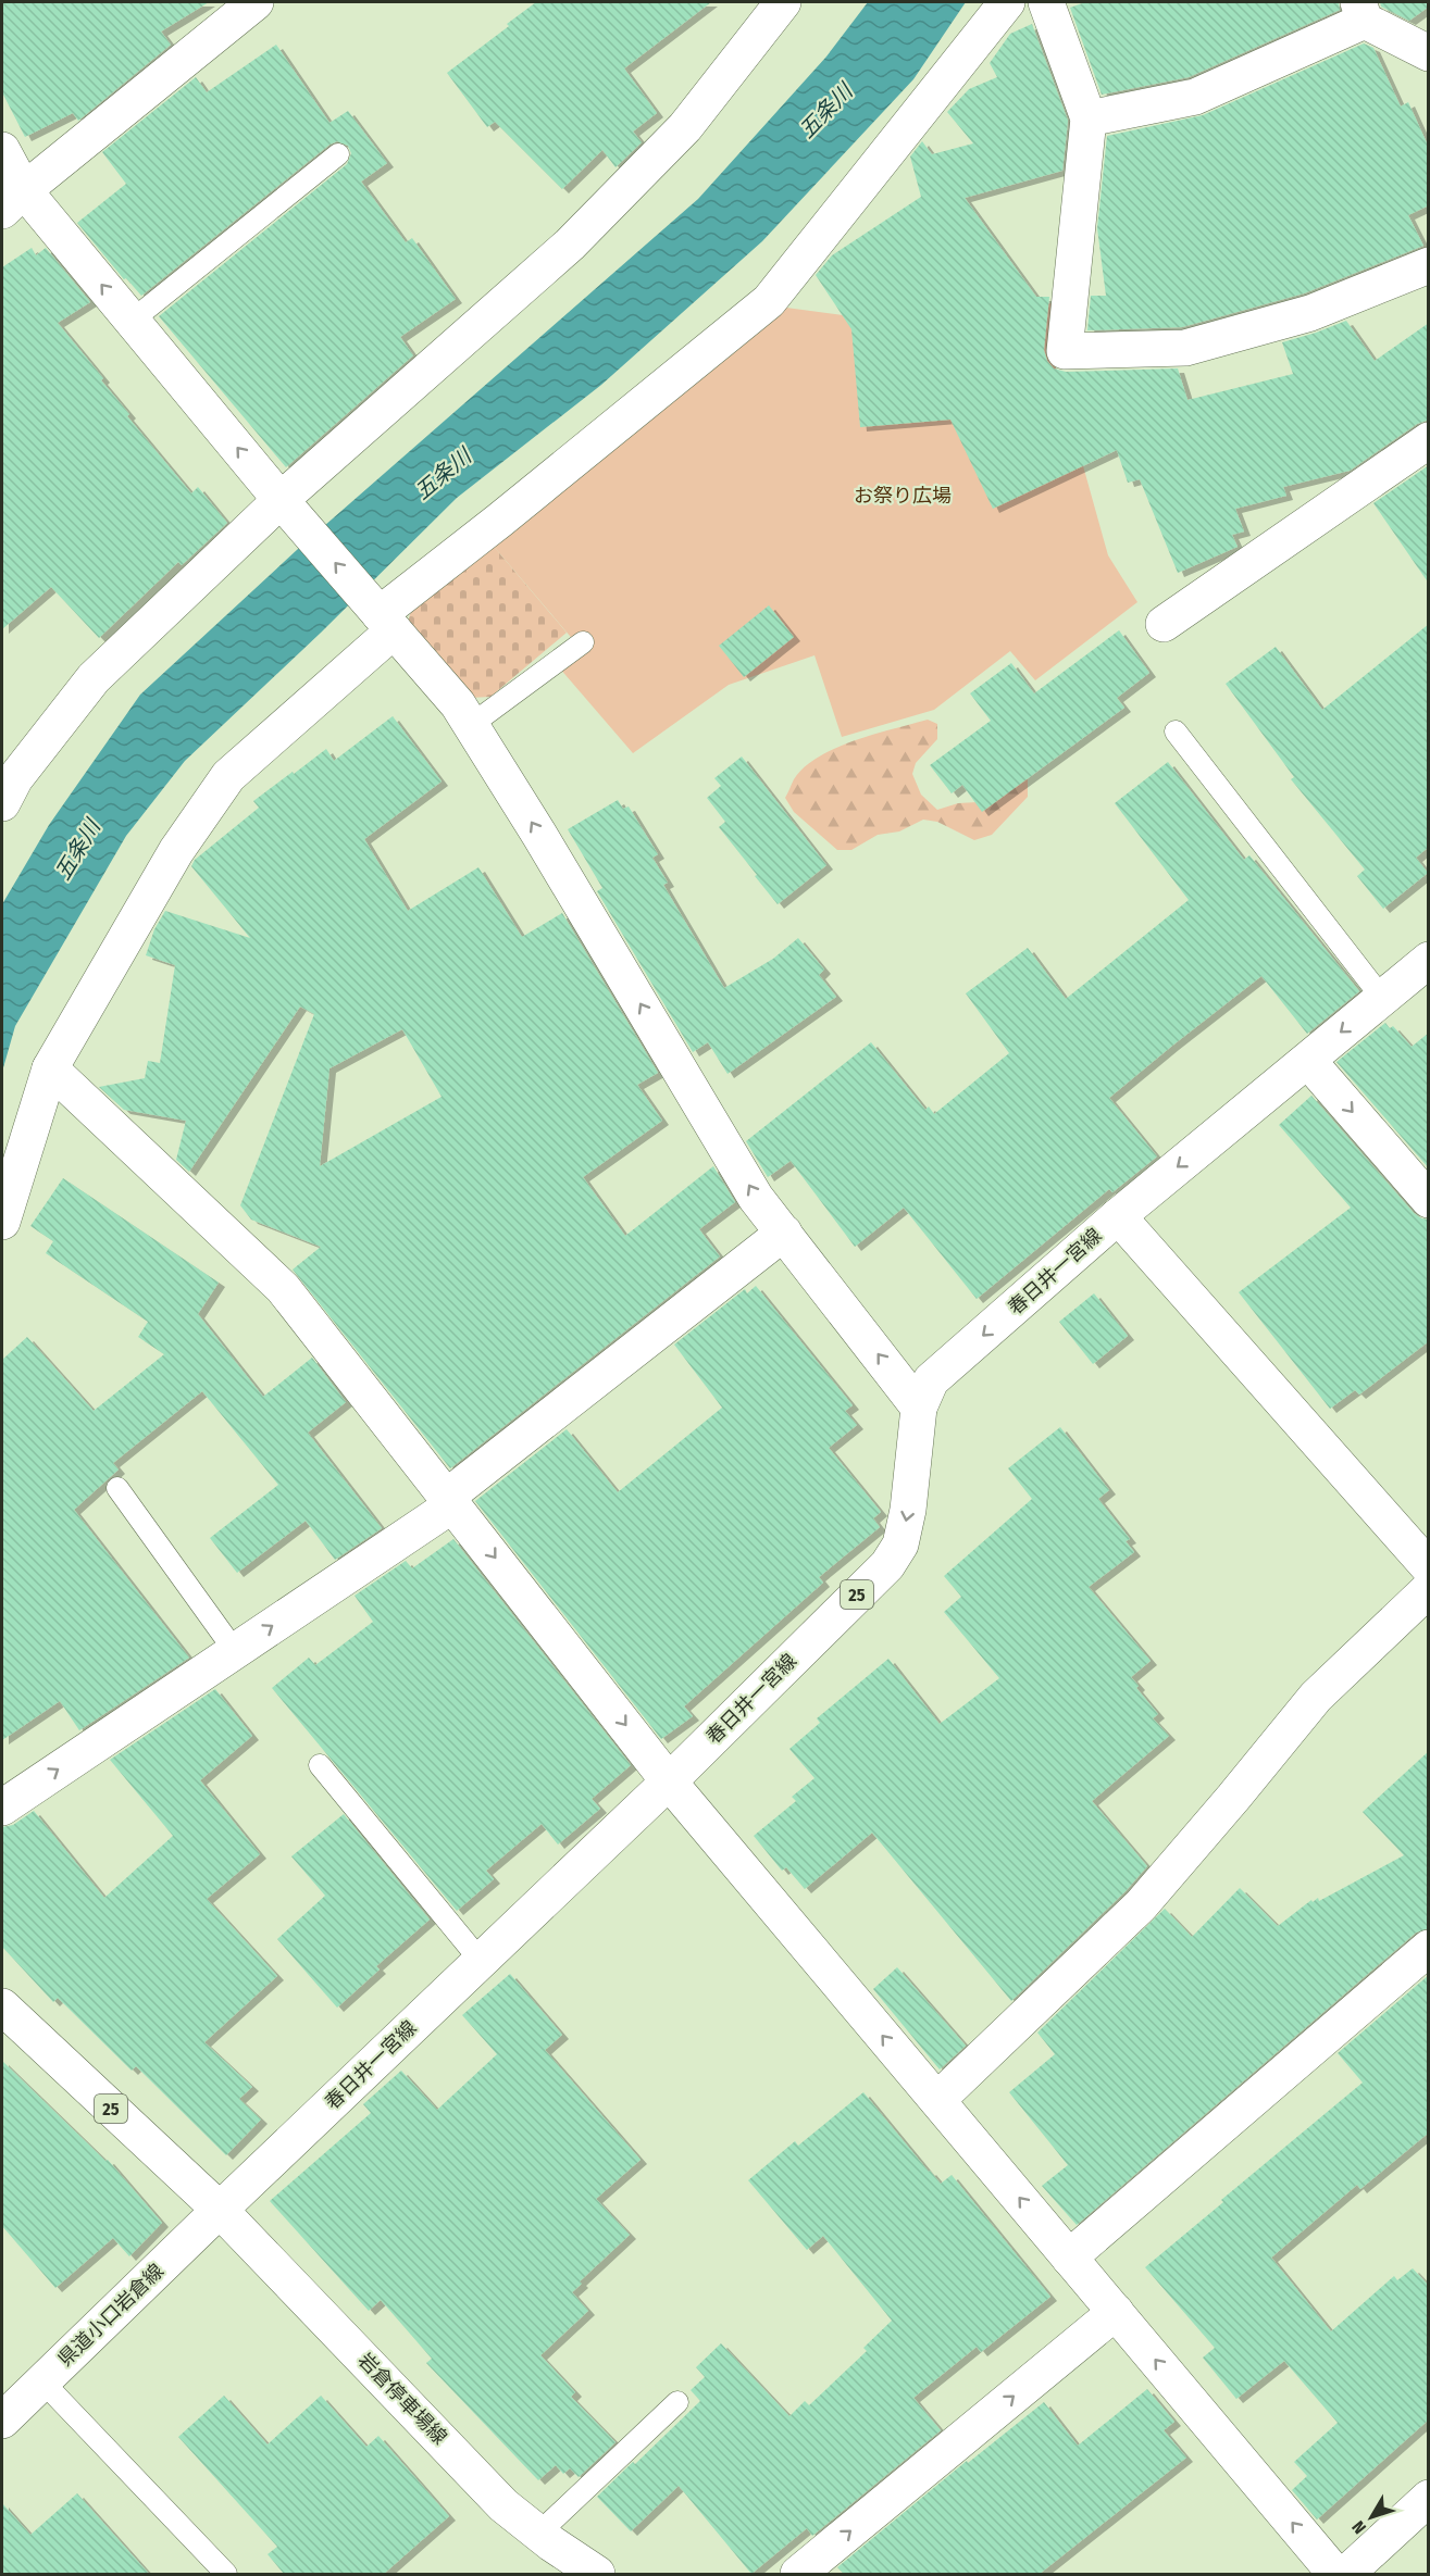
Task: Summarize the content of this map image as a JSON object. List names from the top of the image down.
{
  "streets": {
    "street": [
      "春日井一宮線",
      "25",
      "県道小口岩倉線",
      "岩倉停車場線"
    ]
  },
  "crossings": [
    ["春日井一宮線", "25"],
    ["春日井一宮線", "県道小口岩倉線"],
    ["春日井一宮線", "岩倉停車場線"],
    ["25", "県道小口岩倉線"],
    ["25", "岩倉停車場線"],
    ["県道小口岩倉線", "岩倉停車場線"]
  ],
  "one_way": ["春日井一宮線"],
  "water": ["五条川"],
  "parks": ["お祭り広場"],
  "north": "bottom left"
}
